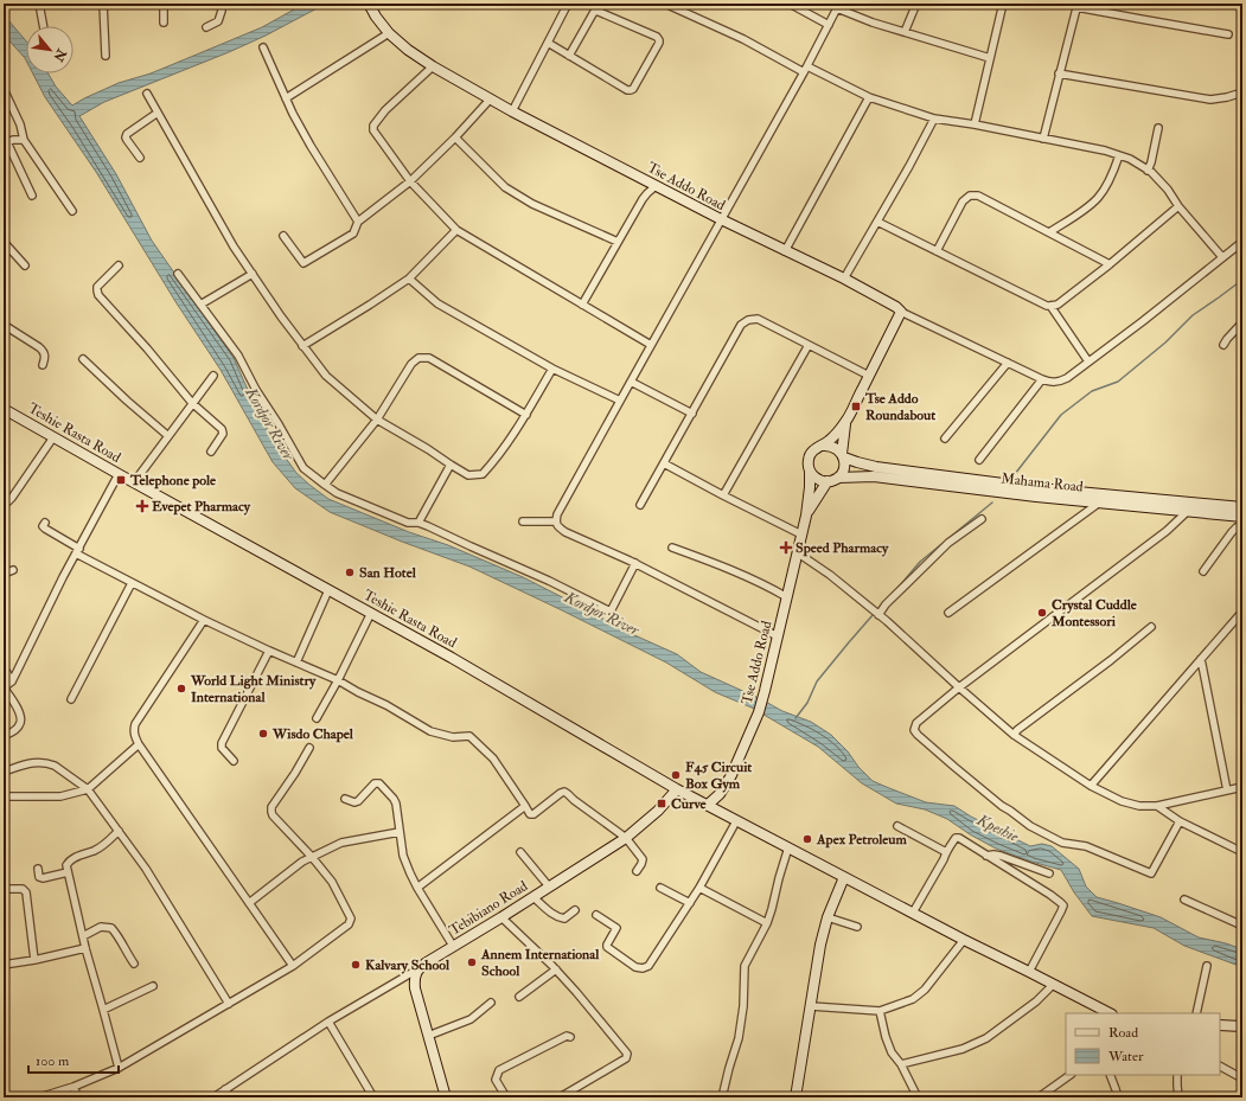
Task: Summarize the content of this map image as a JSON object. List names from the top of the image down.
{
  "streets": {
    "street": [
      "Tse Addo Road",
      "Teshie Rasta Road",
      "Mahama Road",
      "Tebibiano Road"
    ]
  },
  "crossings": [
    ["Tse Addo Road", "Teshie Rasta Road"],
    ["Tse Addo Road", "Mahama Road"],
    ["Teshie Rasta Road", "Tebibiano Road"]
  ],
  "water": ["Kordjor River", "Kpeshie"],
  "places": {
    "transit": ["Tse Addo Roundabout", "Telephone pole", "Curve"],
    "health": ["Evepet Pharmacy", "Speed Pharmacy"],
    "other": [
      "San Hotel",
      "Crystal Cuddle Montessori",
      "World Light Ministry International",
      "Wisdo Chapel",
      "F45 Circuit Box Gym",
      "Apex Petroleum",
      "Annem International School",
      "Kalvary School"
    ]
  },
  "legend": ["Road", "Water"],
  "scale_bar": "100 m",
  "north": "bottom right"
}
